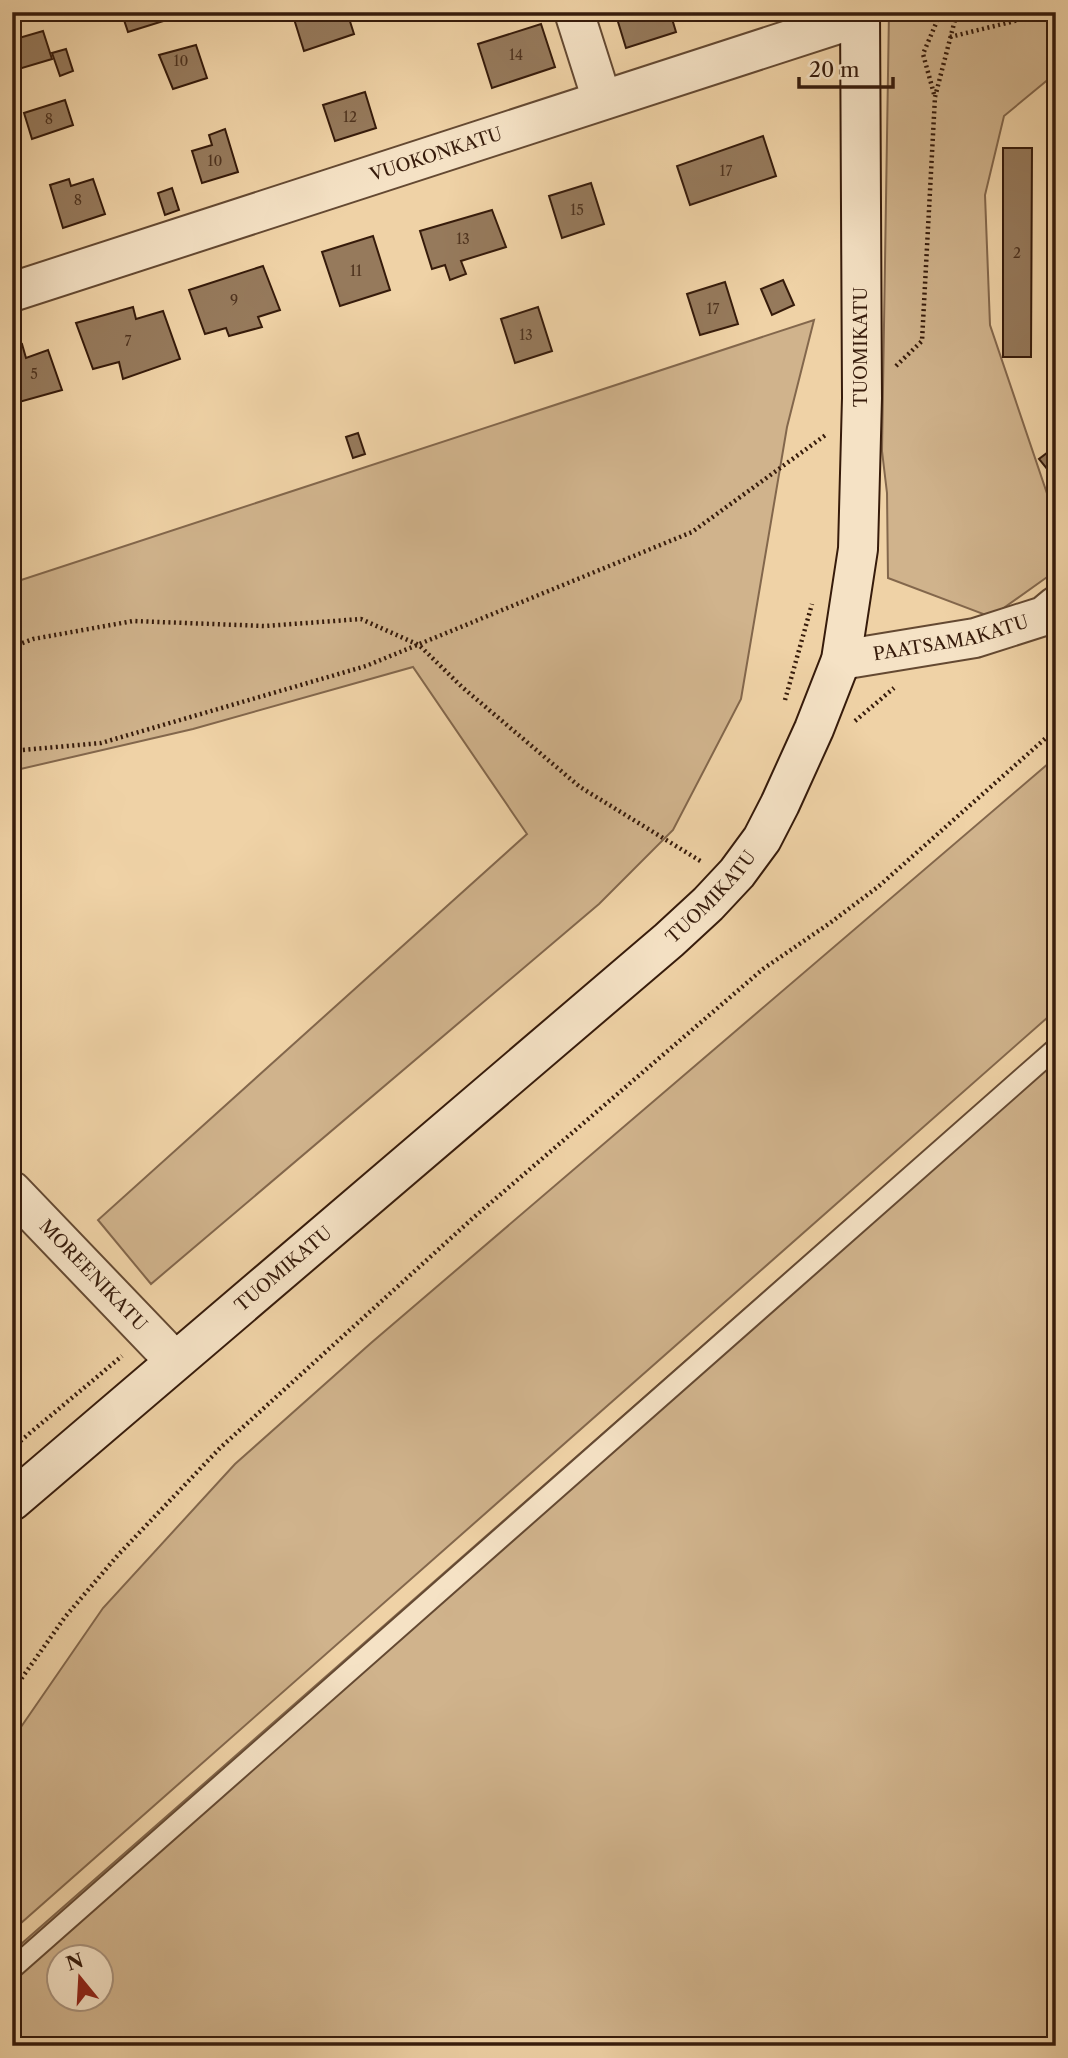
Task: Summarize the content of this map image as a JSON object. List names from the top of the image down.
{
  "streets": {
    "street": [
      "VUOKONKATU",
      "TUOMIKATU",
      "PAATSAMAKATU",
      "MOREENIKATU"
    ]
  },
  "crossings": [
    ["VUOKONKATU", "TUOMIKATU"],
    ["TUOMIKATU", "PAATSAMAKATU"],
    ["TUOMIKATU", "MOREENIKATU"]
  ],
  "house_numbers": [
    "14",
    "10",
    "12",
    "8",
    "10",
    "17",
    "8",
    "15",
    "13",
    "2",
    "11",
    "9",
    "17",
    "13",
    "7",
    "5"
  ],
  "scale_bar": "20 m",
  "north": "top"
}
